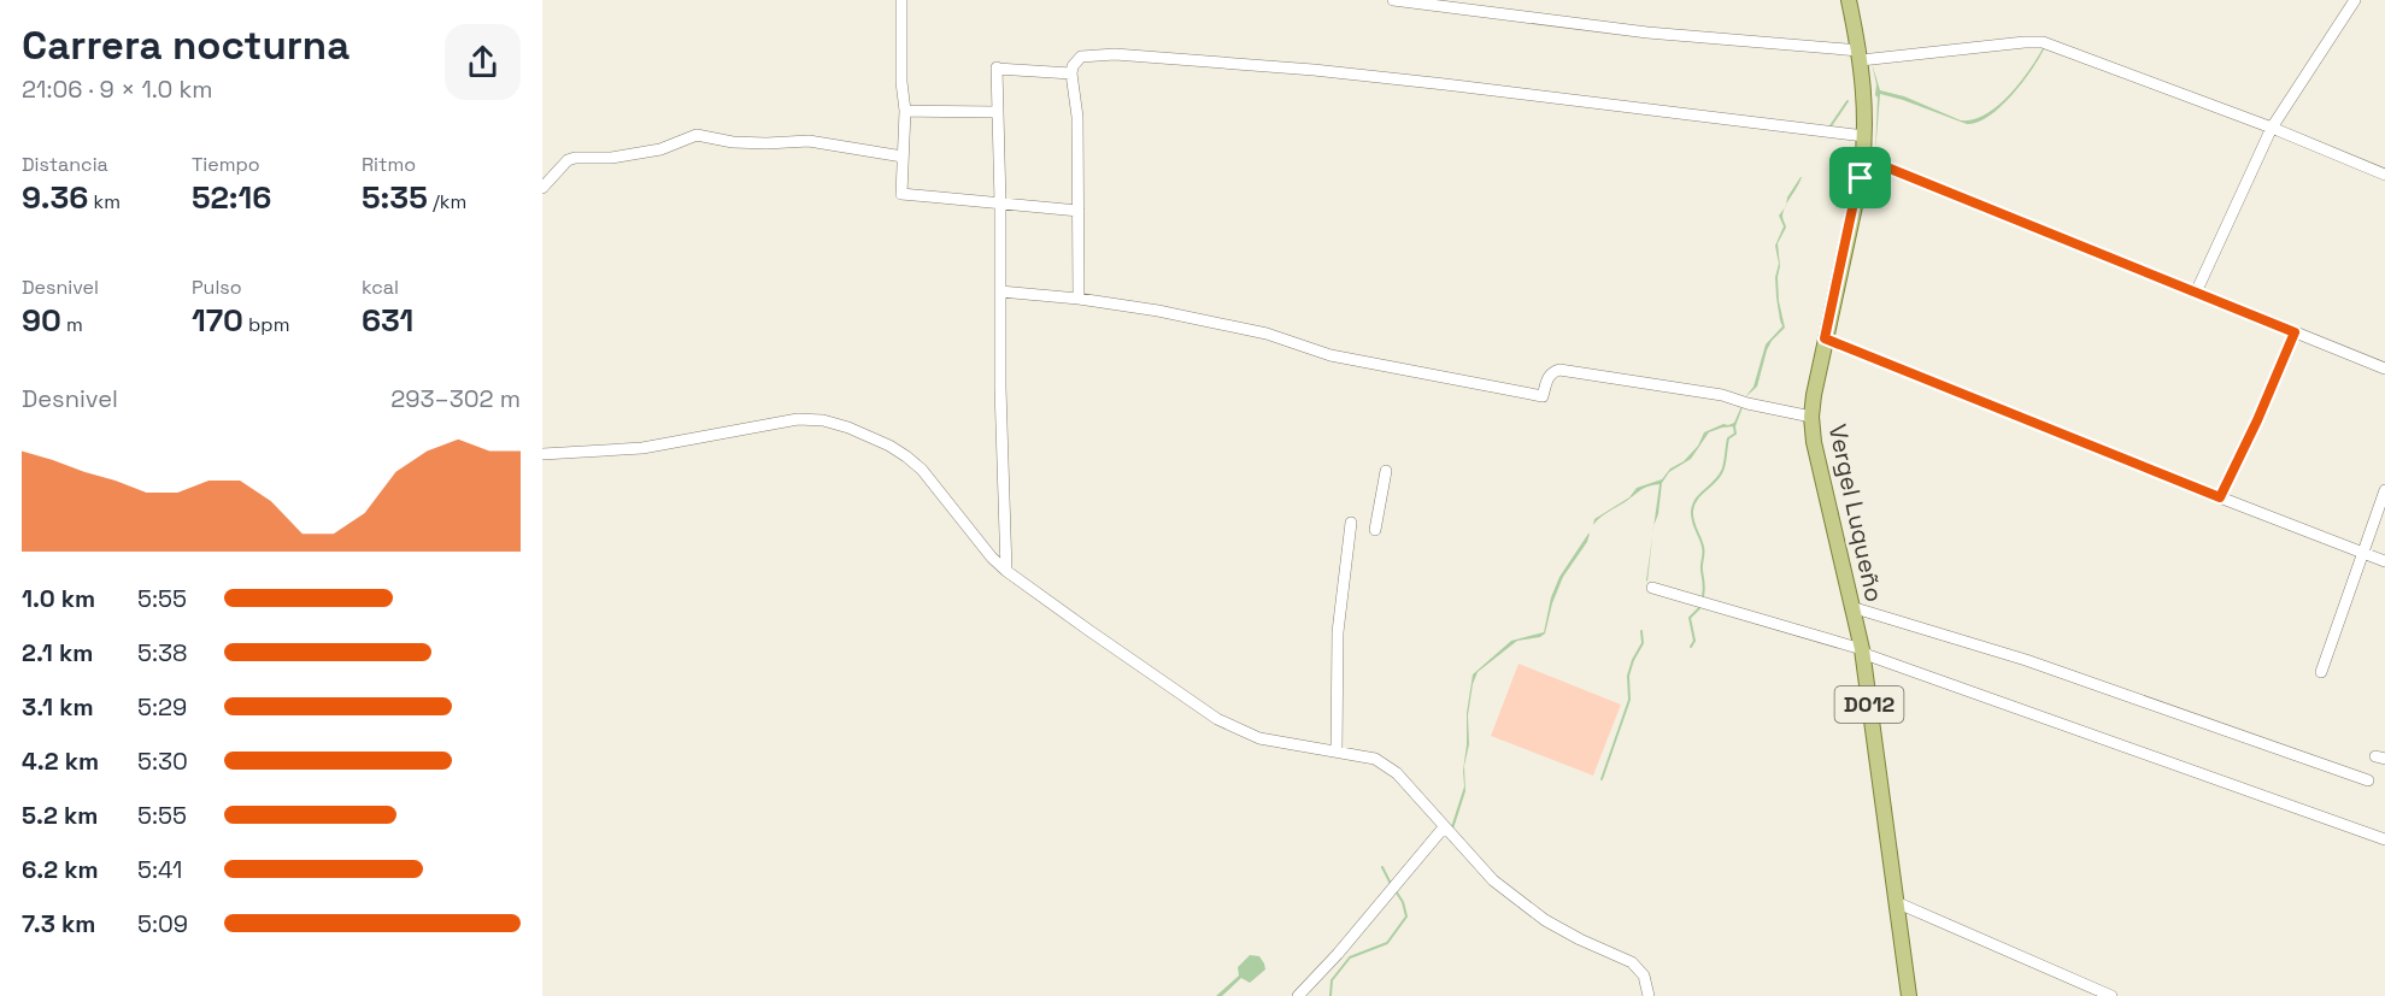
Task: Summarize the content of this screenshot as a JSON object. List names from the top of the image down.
{
  "streets": {
    "main road": ["Vergel Luqueño", "D012"]
  },
  "page": {
    "heading": ["Carrera nocturna", "21:06 · 9 × 1.0 km"],
    "stats": [
      ["Distancia", "9.36 km"],
      ["Tiempo", "52:16"],
      ["Ritmo", "5:35 /km"],
      ["Desnivel", "90 m"],
      ["Pulso", "170 bpm"],
      ["kcal", "631"]
    ],
    "chart": ["Desnivel", "293–302 m"],
    "list": [
      {
        "name": "1.0 km",
        "note": "5:55"
      },
      {
        "name": "2.1 km",
        "note": "5:38"
      },
      {
        "name": "3.1 km",
        "note": "5:29"
      },
      {
        "name": "4.2 km",
        "note": "5:30"
      },
      {
        "name": "5.2 km",
        "note": "5:55"
      },
      {
        "name": "6.2 km",
        "note": "5:41"
      },
      {
        "name": "7.3 km",
        "note": "5:09"
      }
    ]
  }
}
